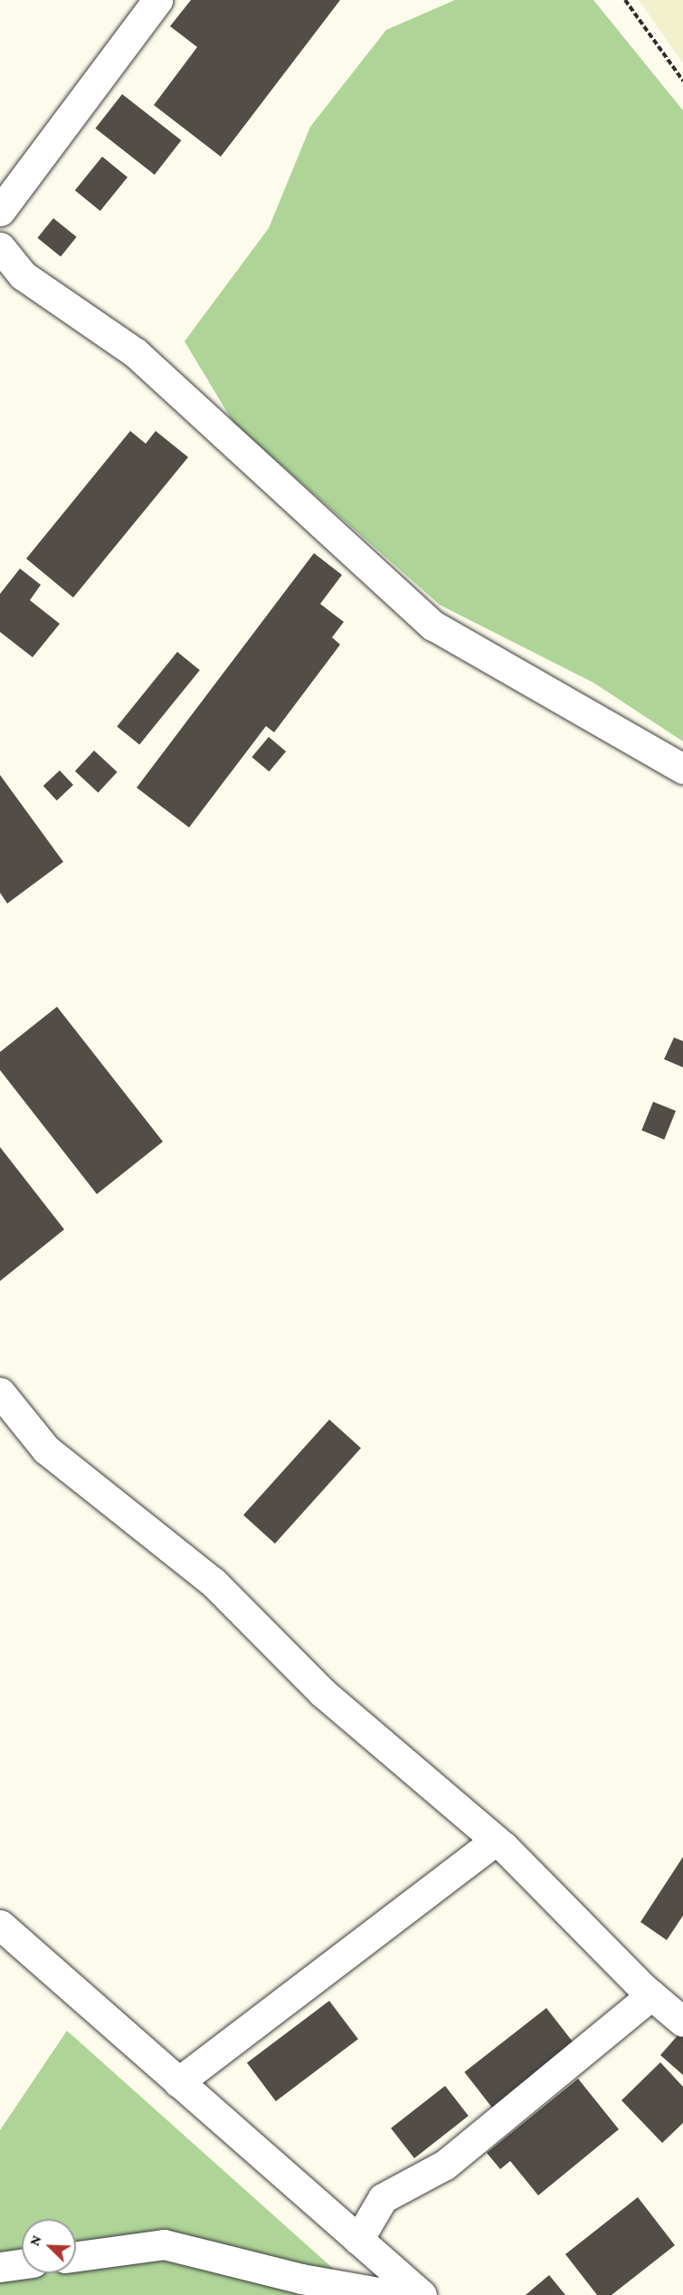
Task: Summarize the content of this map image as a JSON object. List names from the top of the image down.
{
  "north": "top left"
}
